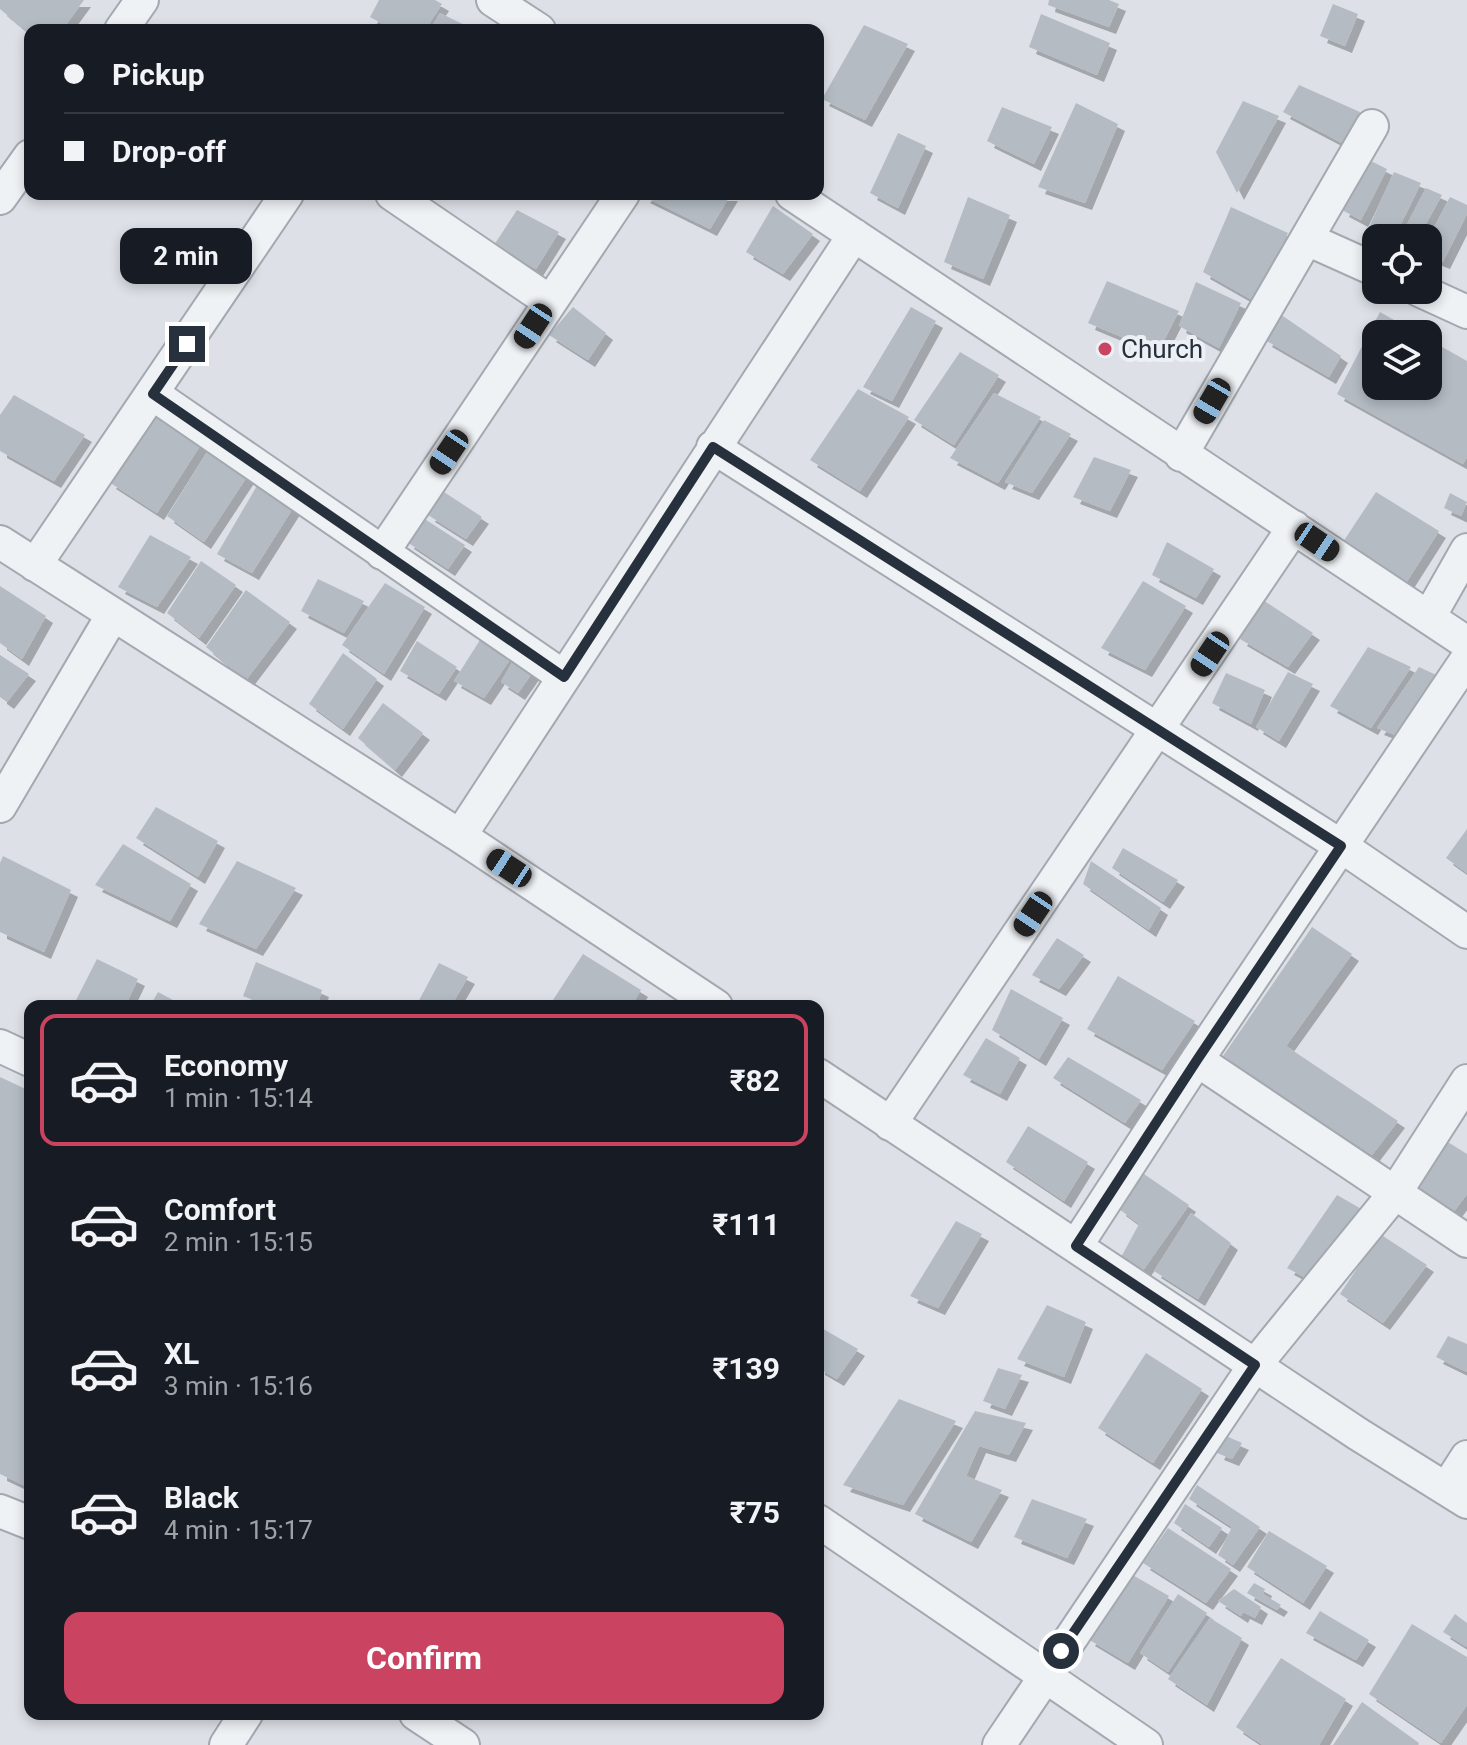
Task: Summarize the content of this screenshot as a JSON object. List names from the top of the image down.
{
  "places": ["Church"],
  "page": {
    "banner": ["Pickup", "Drop-off"],
    "bubble": "2 min",
    "list": [
      {
        "name": "Economy",
        "note": "1 min · 15:14",
        "value": "₹82"
      },
      {
        "name": "Comfort",
        "note": "2 min · 15:15",
        "value": "₹111"
      },
      {
        "name": "XL",
        "note": "3 min · 15:16",
        "value": "₹139"
      },
      {
        "name": "Black",
        "note": "4 min · 15:17",
        "value": "₹75"
      }
    ],
    "buttons": "Confirm"
  }
}
